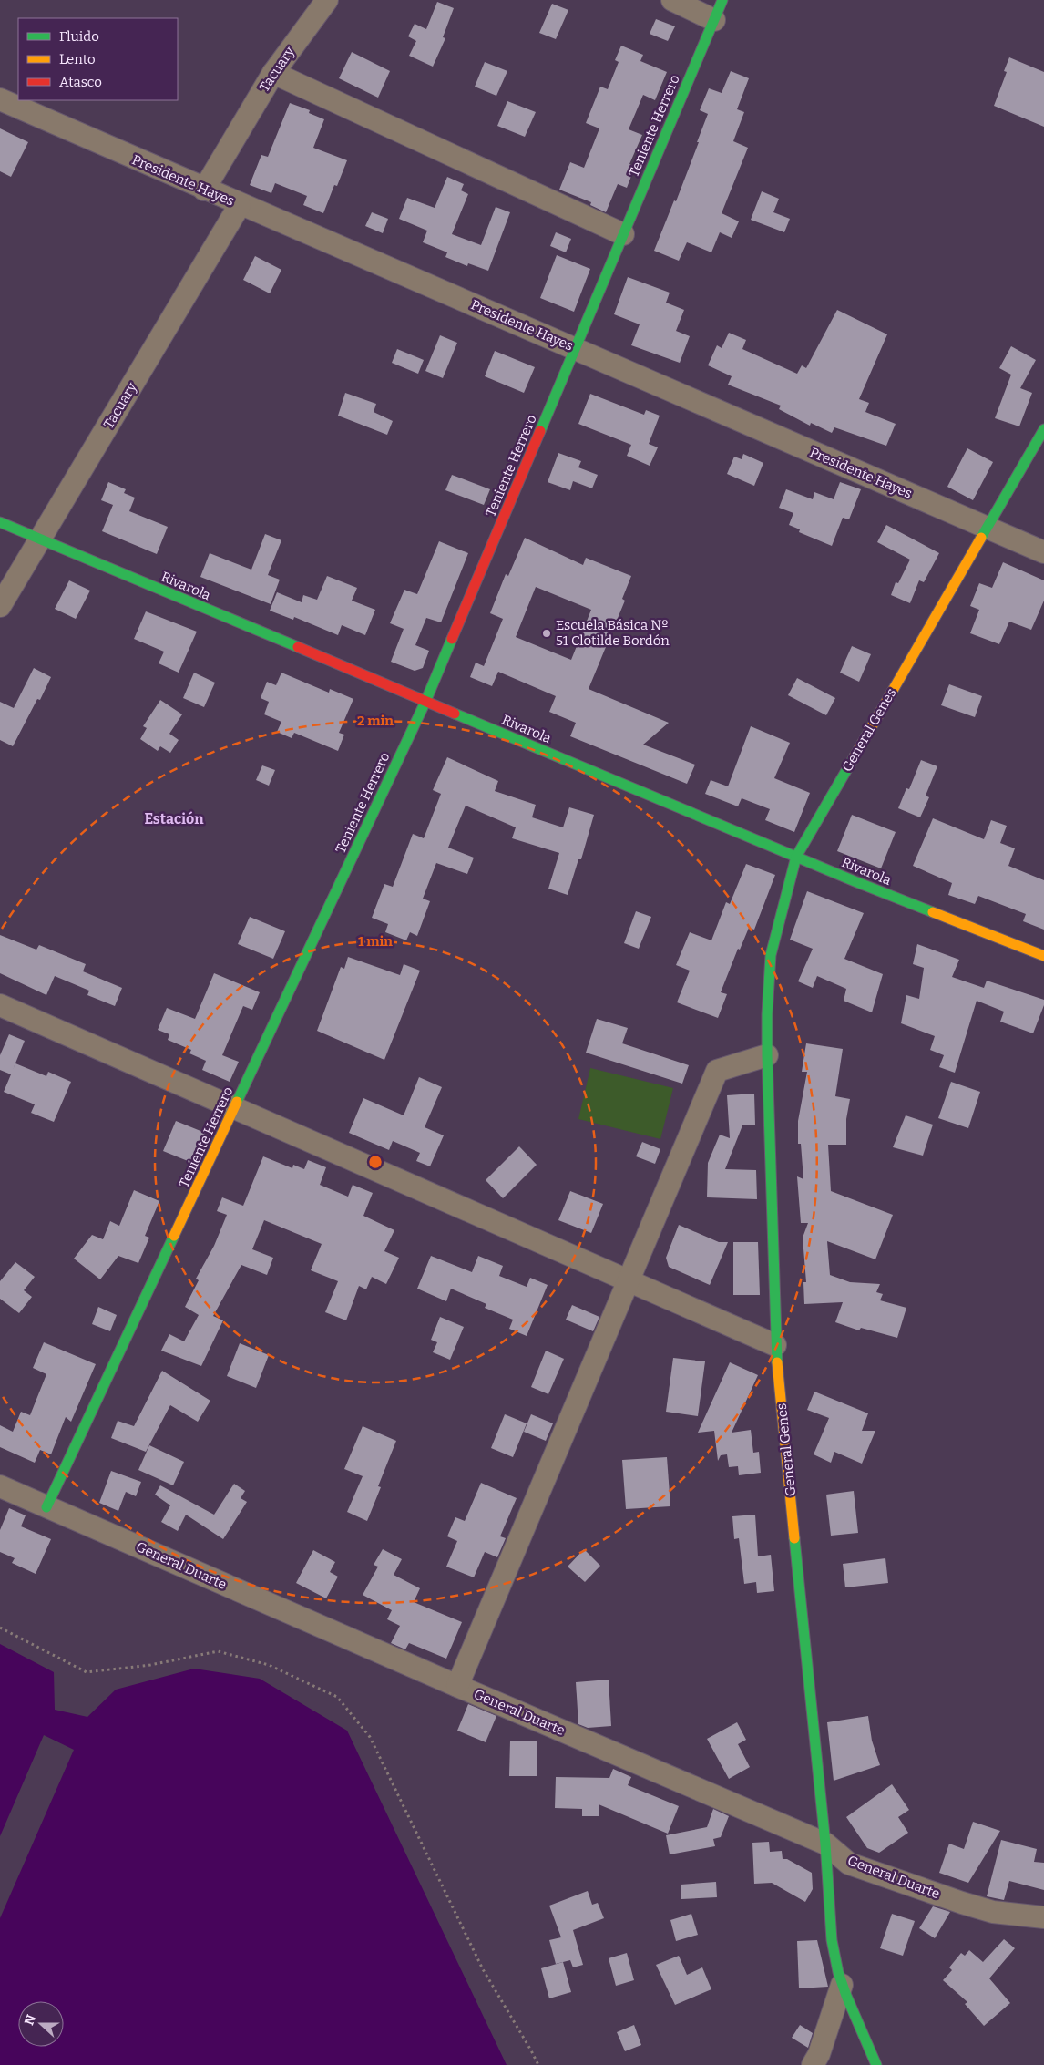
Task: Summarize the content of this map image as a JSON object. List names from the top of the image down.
{
  "streets": {
    "street": [
      "Tacuary",
      "Teniente Herrero",
      "Presidente Hayes",
      "Rivarola",
      "General Genes",
      "General Duarte"
    ]
  },
  "crossings": [
    ["Tacuary", "Presidente Hayes"],
    ["Tacuary", "Rivarola"],
    ["Teniente Herrero", "Presidente Hayes"],
    ["Teniente Herrero", "Rivarola"],
    ["Teniente Herrero", "General Duarte"],
    ["Presidente Hayes", "General Genes"],
    ["Rivarola", "General Genes"],
    ["General Genes", "General Duarte"]
  ],
  "districts": ["Estación"],
  "places": ["Escuela Básica Nº 51 Clotilde Bordón"],
  "legend": ["Fluido", "Lento", "Atasco"],
  "north": "left",
  "rings": ["2 min", "1 min"]
}
